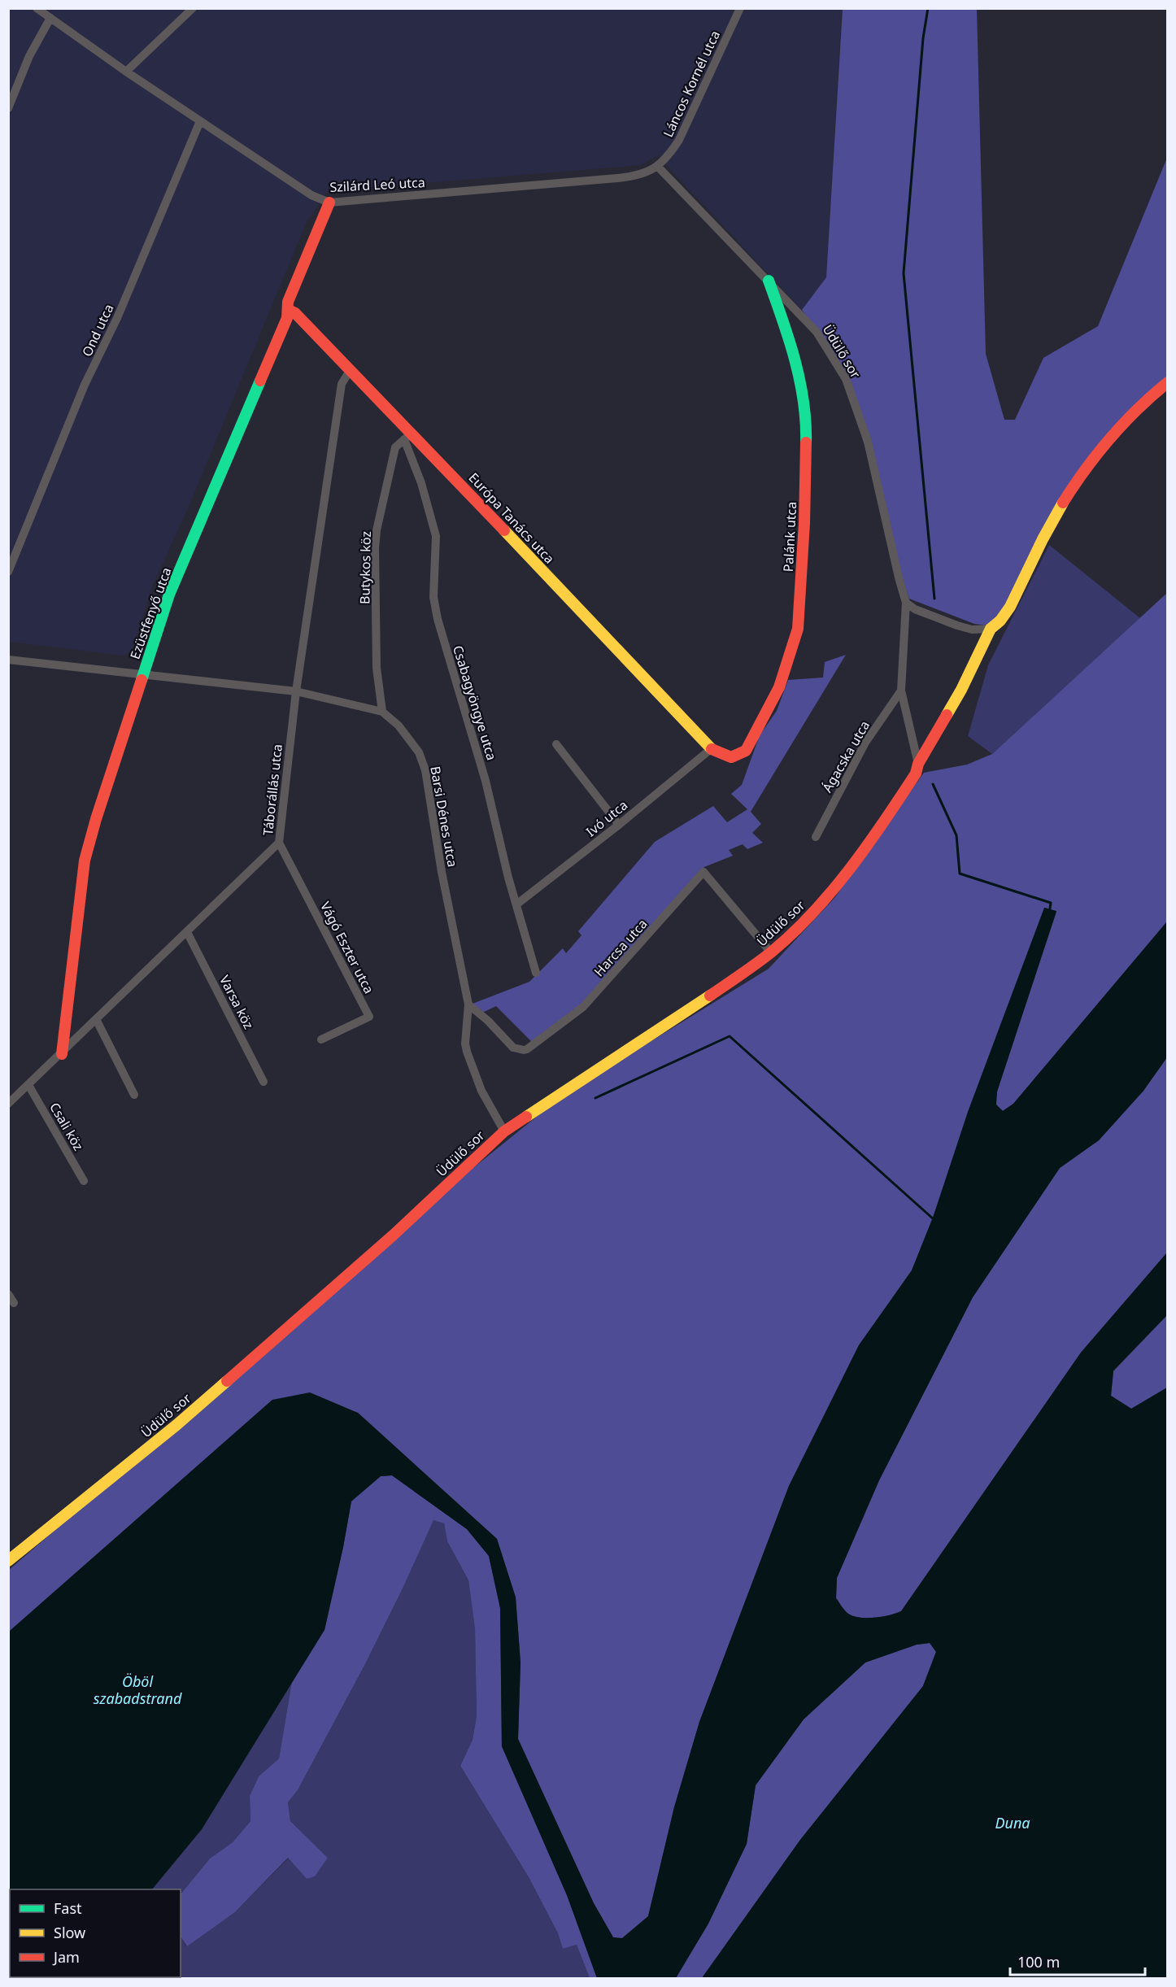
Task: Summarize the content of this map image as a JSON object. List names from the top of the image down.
{
  "streets": {
    "street": [
      "Láncos Kornél utca",
      "Szilárd Leó utca",
      "Ond utca",
      "Üdülő sor",
      "Európa Tanács utca",
      "Palánk utca",
      "Butykos köz",
      "Ezüstfenyő utca",
      "Csabagyöngye utca",
      "Ágacska utca",
      "Táborállás utca",
      "Barsi Dénes utca",
      "Ivó utca",
      "Vágó Eszter utca",
      "Harcsa utca",
      "Varsa köz",
      "Csali köz"
    ]
  },
  "crossings": [
    ["Láncos Kornél utca", "Szilárd Leó utca"],
    ["Láncos Kornél utca", "Üdülő sor"],
    ["Szilárd Leó utca", "Ond utca"],
    ["Szilárd Leó utca", "Üdülő sor"],
    ["Szilárd Leó utca", "Ezüstfenyő utca"],
    ["Üdülő sor", "Palánk utca"],
    ["Üdülő sor", "Ágacska utca"],
    ["Üdülő sor", "Barsi Dénes utca"],
    ["Üdülő sor", "Harcsa utca"],
    ["Európa Tanács utca", "Palánk utca"],
    ["Európa Tanács utca", "Butykos köz"],
    ["Európa Tanács utca", "Ezüstfenyő utca"],
    ["Európa Tanács utca", "Csabagyöngye utca"],
    ["Európa Tanács utca", "Táborállás utca"],
    ["Európa Tanács utca", "Ivó utca"],
    ["Palánk utca", "Ivó utca"],
    ["Butykos köz", "Csabagyöngye utca"],
    ["Butykos köz", "Barsi Dénes utca"],
    ["Ezüstfenyő utca", "Táborállás utca"],
    ["Ezüstfenyő utca", "Barsi Dénes utca"],
    ["Csabagyöngye utca", "Ivó utca"],
    ["Táborállás utca", "Barsi Dénes utca"],
    ["Táborállás utca", "Vágó Eszter utca"],
    ["Táborállás utca", "Varsa köz"],
    ["Táborállás utca", "Csali köz"],
    ["Barsi Dénes utca", "Harcsa utca"]
  ],
  "water": ["Öböl szabadstrand", "Duna"],
  "legend": ["Fast", "Slow", "Jam"],
  "scale_bar": "100 m"
}
